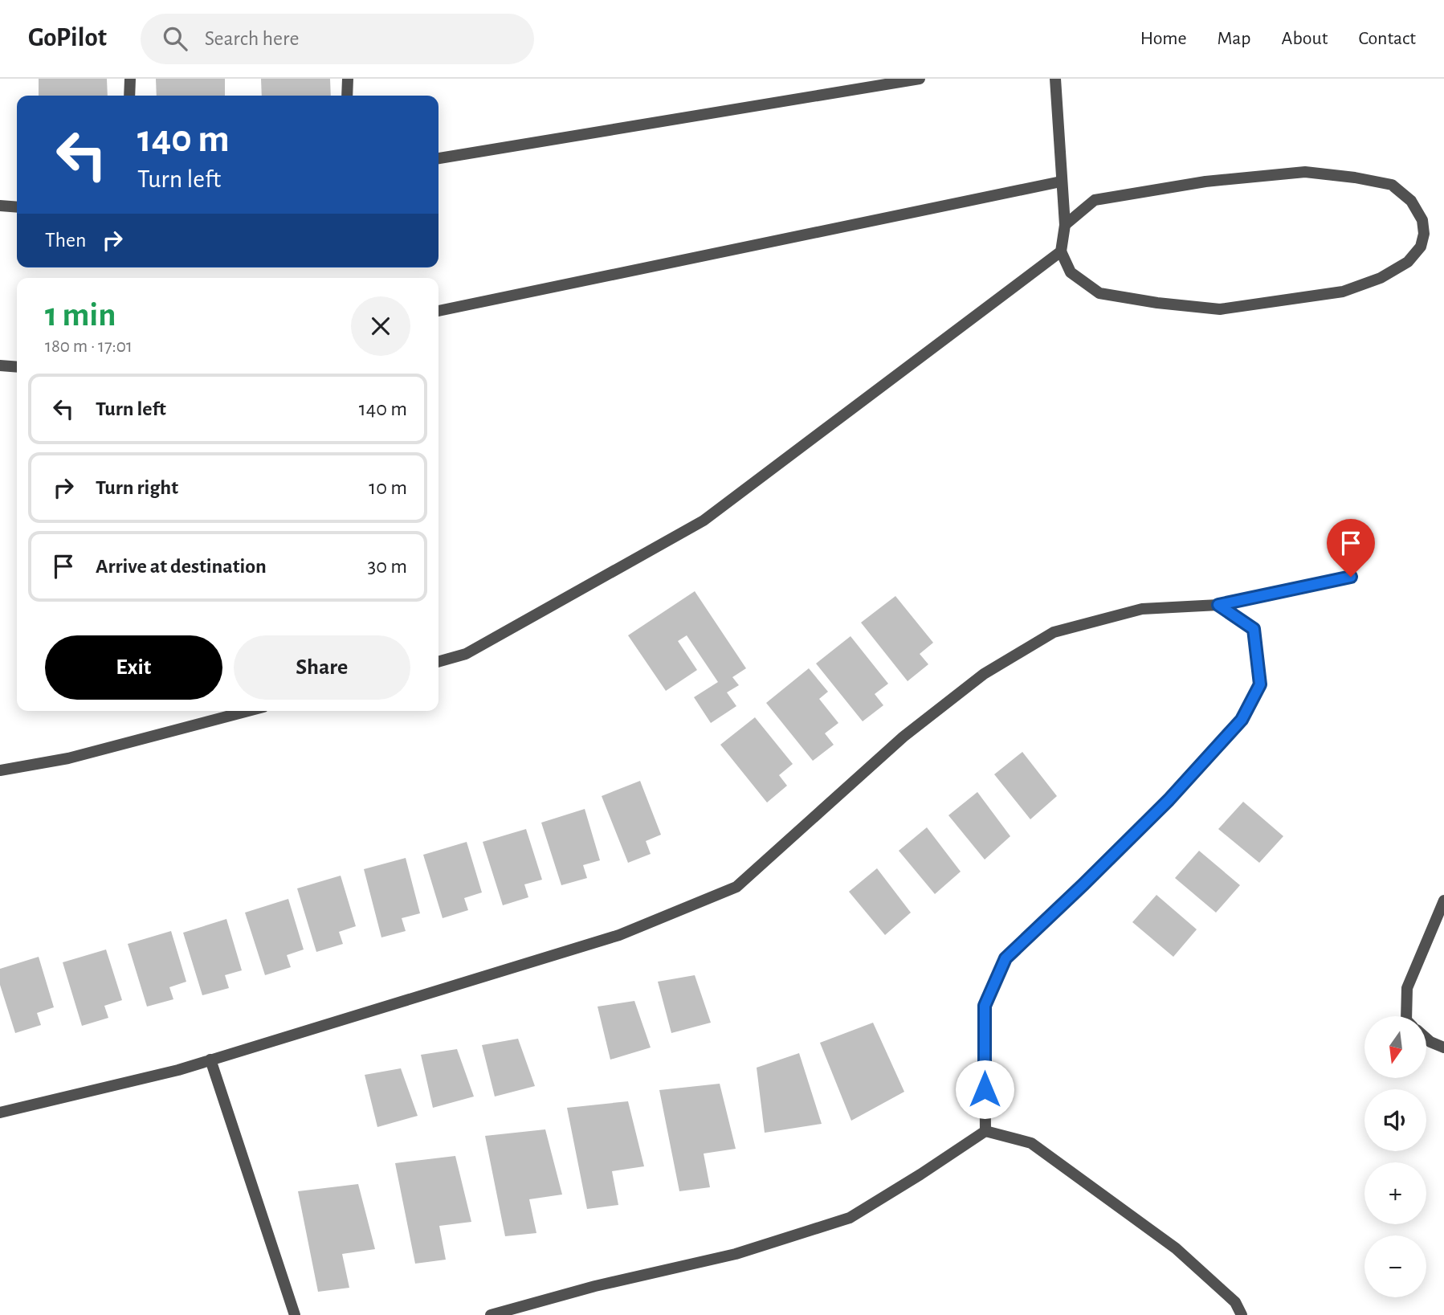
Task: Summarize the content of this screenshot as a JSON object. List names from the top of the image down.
{
  "north": "bottom",
  "page": {
    "header": "GoPilot",
    "search": "Search here",
    "nav": [
      "Home",
      "Map",
      "About",
      "Contact"
    ],
    "turn": ["140 m", "Turn left"],
    "then": "Then",
    "heading": ["1 min", "180 m · 17:01"],
    "list": [
      {
        "name": "Turn left",
        "value": "140 m"
      },
      {
        "name": "Turn right",
        "value": "10 m"
      },
      {
        "name": "Arrive at destination",
        "value": "30 m"
      }
    ],
    "buttons": ["Exit", "Share"],
    "map_buttons": ["+", "−"]
  }
}
